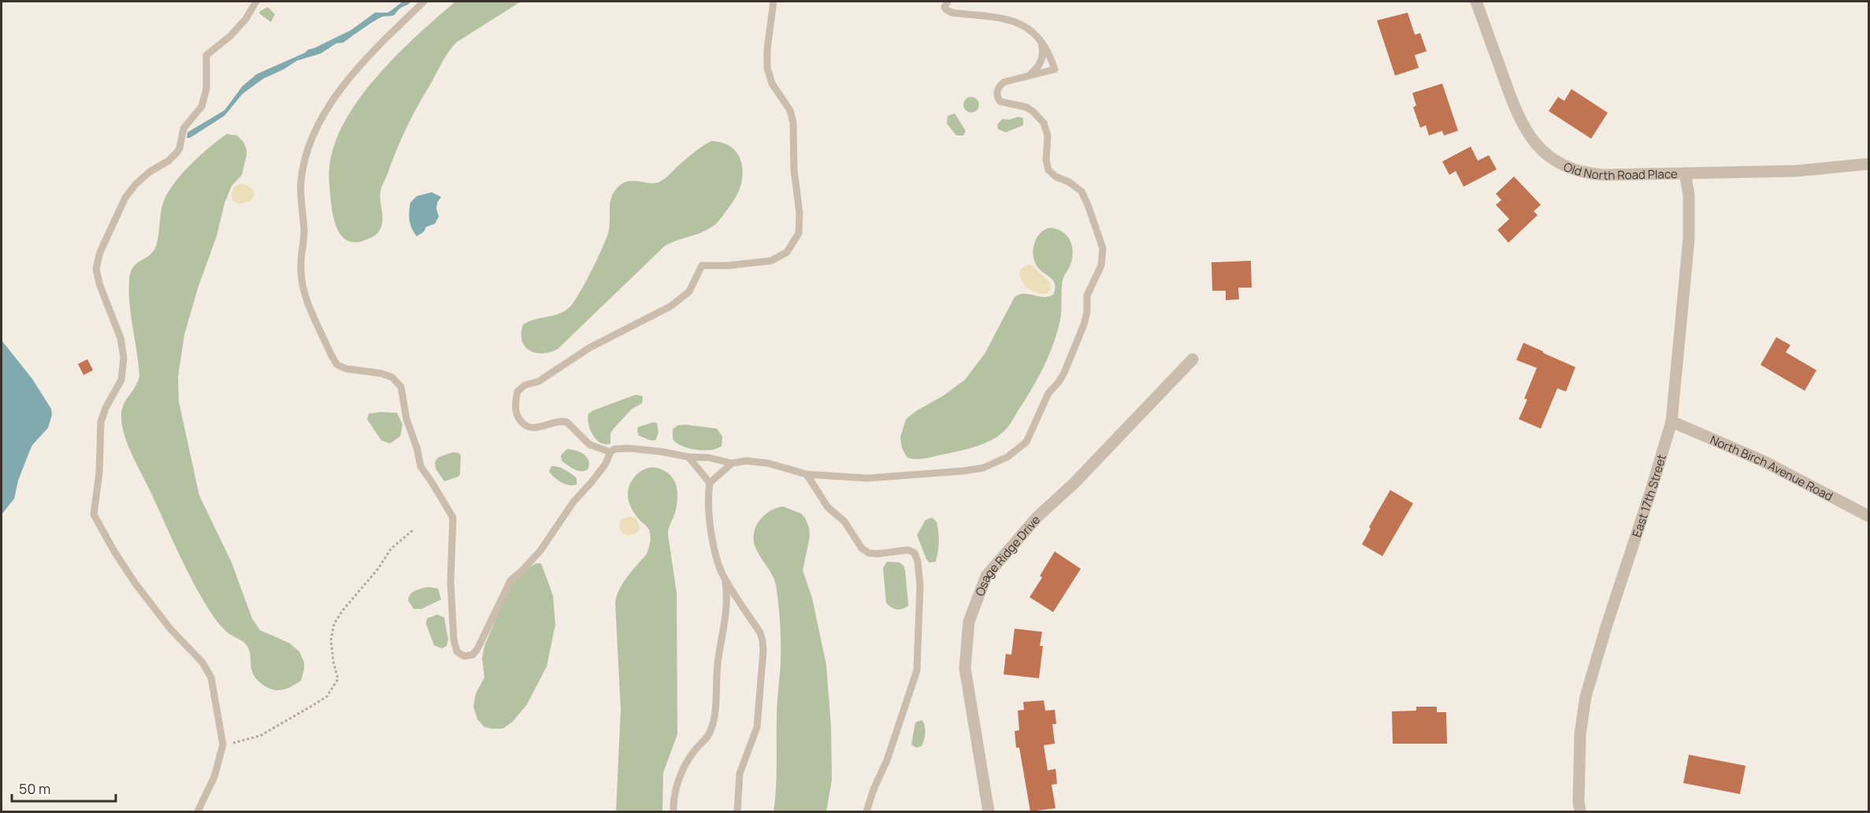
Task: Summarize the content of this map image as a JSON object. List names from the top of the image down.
{
  "streets": {
    "street": [
      "Old North Road Place",
      "North Birch Avenue Road",
      "East 17th Street",
      "Osage Ridge Drive"
    ]
  },
  "crossings": [
    ["Old North Road Place", "East 17th Street"],
    ["North Birch Avenue Road", "East 17th Street"]
  ],
  "scale_bar": "50 m"
}
